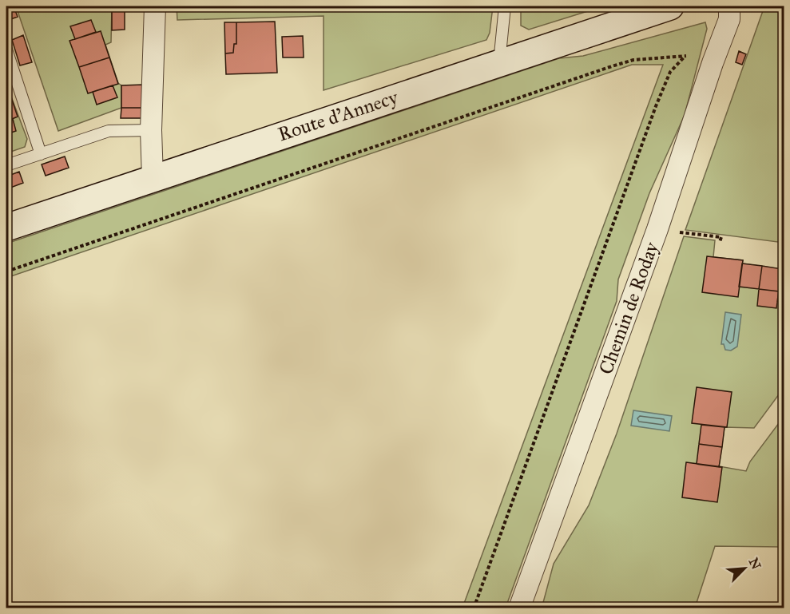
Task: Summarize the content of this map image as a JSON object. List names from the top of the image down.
{
  "streets": {
    "main road": ["Route d'Annecy"],
    "street": ["Chemin de Roday"]
  },
  "north": "top right"
}
